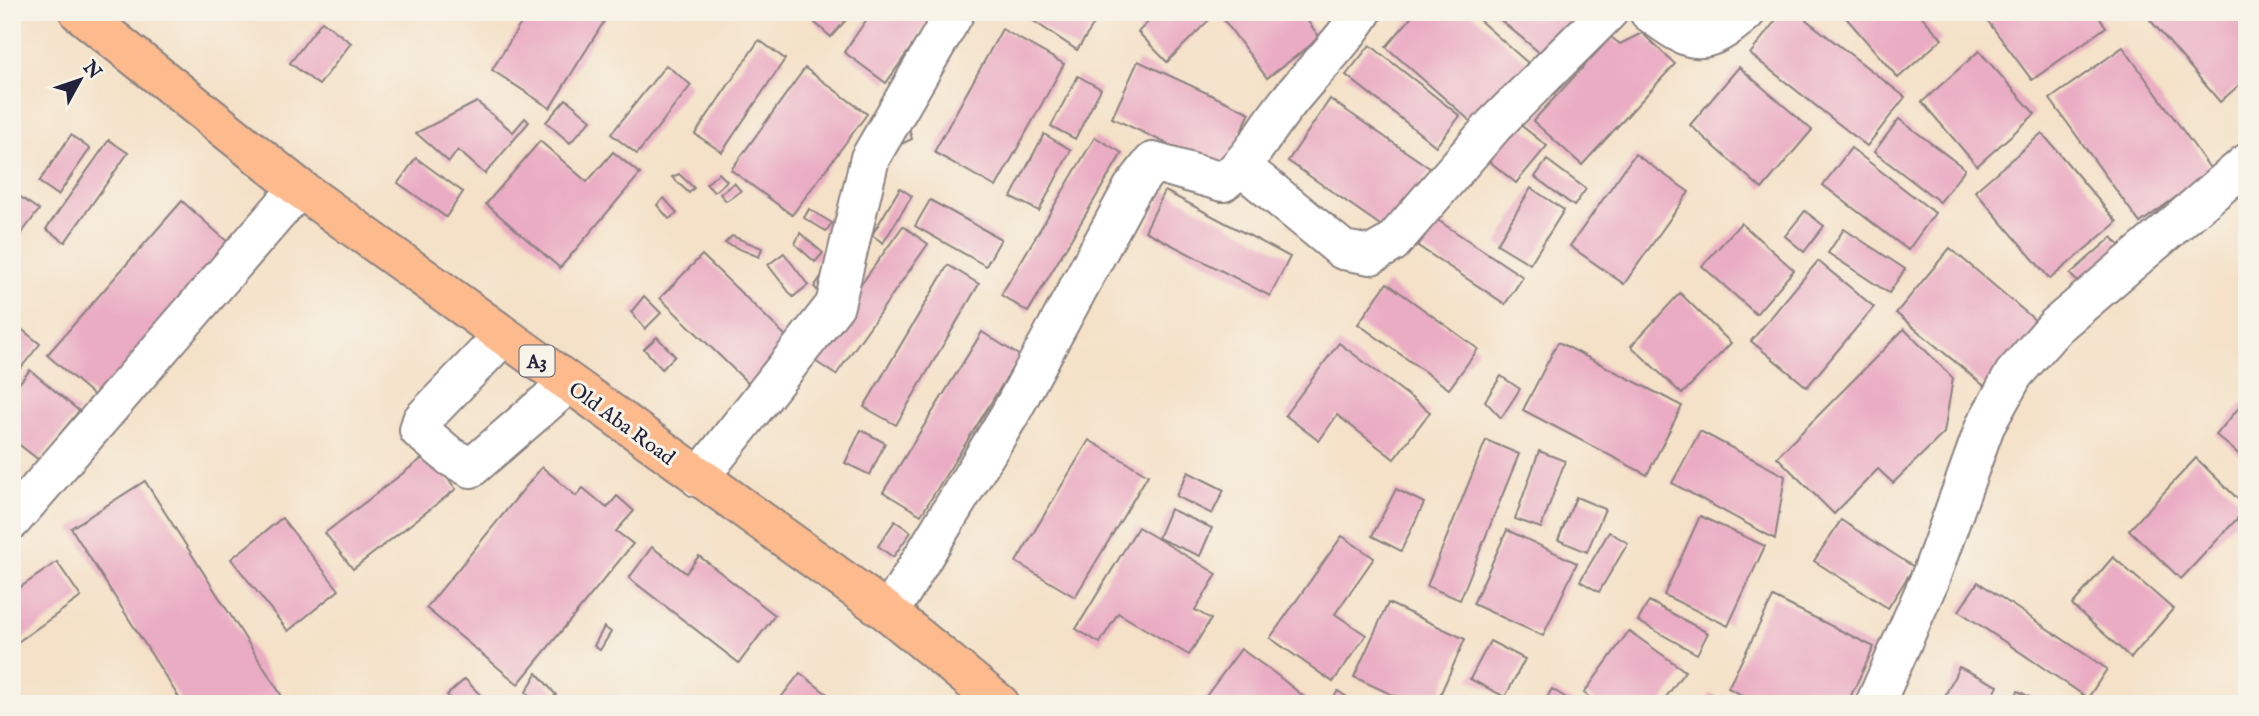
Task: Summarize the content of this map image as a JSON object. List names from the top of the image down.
{
  "streets": {
    "main road": ["A3", "Old Aba Road"]
  },
  "north": "top right"
}
